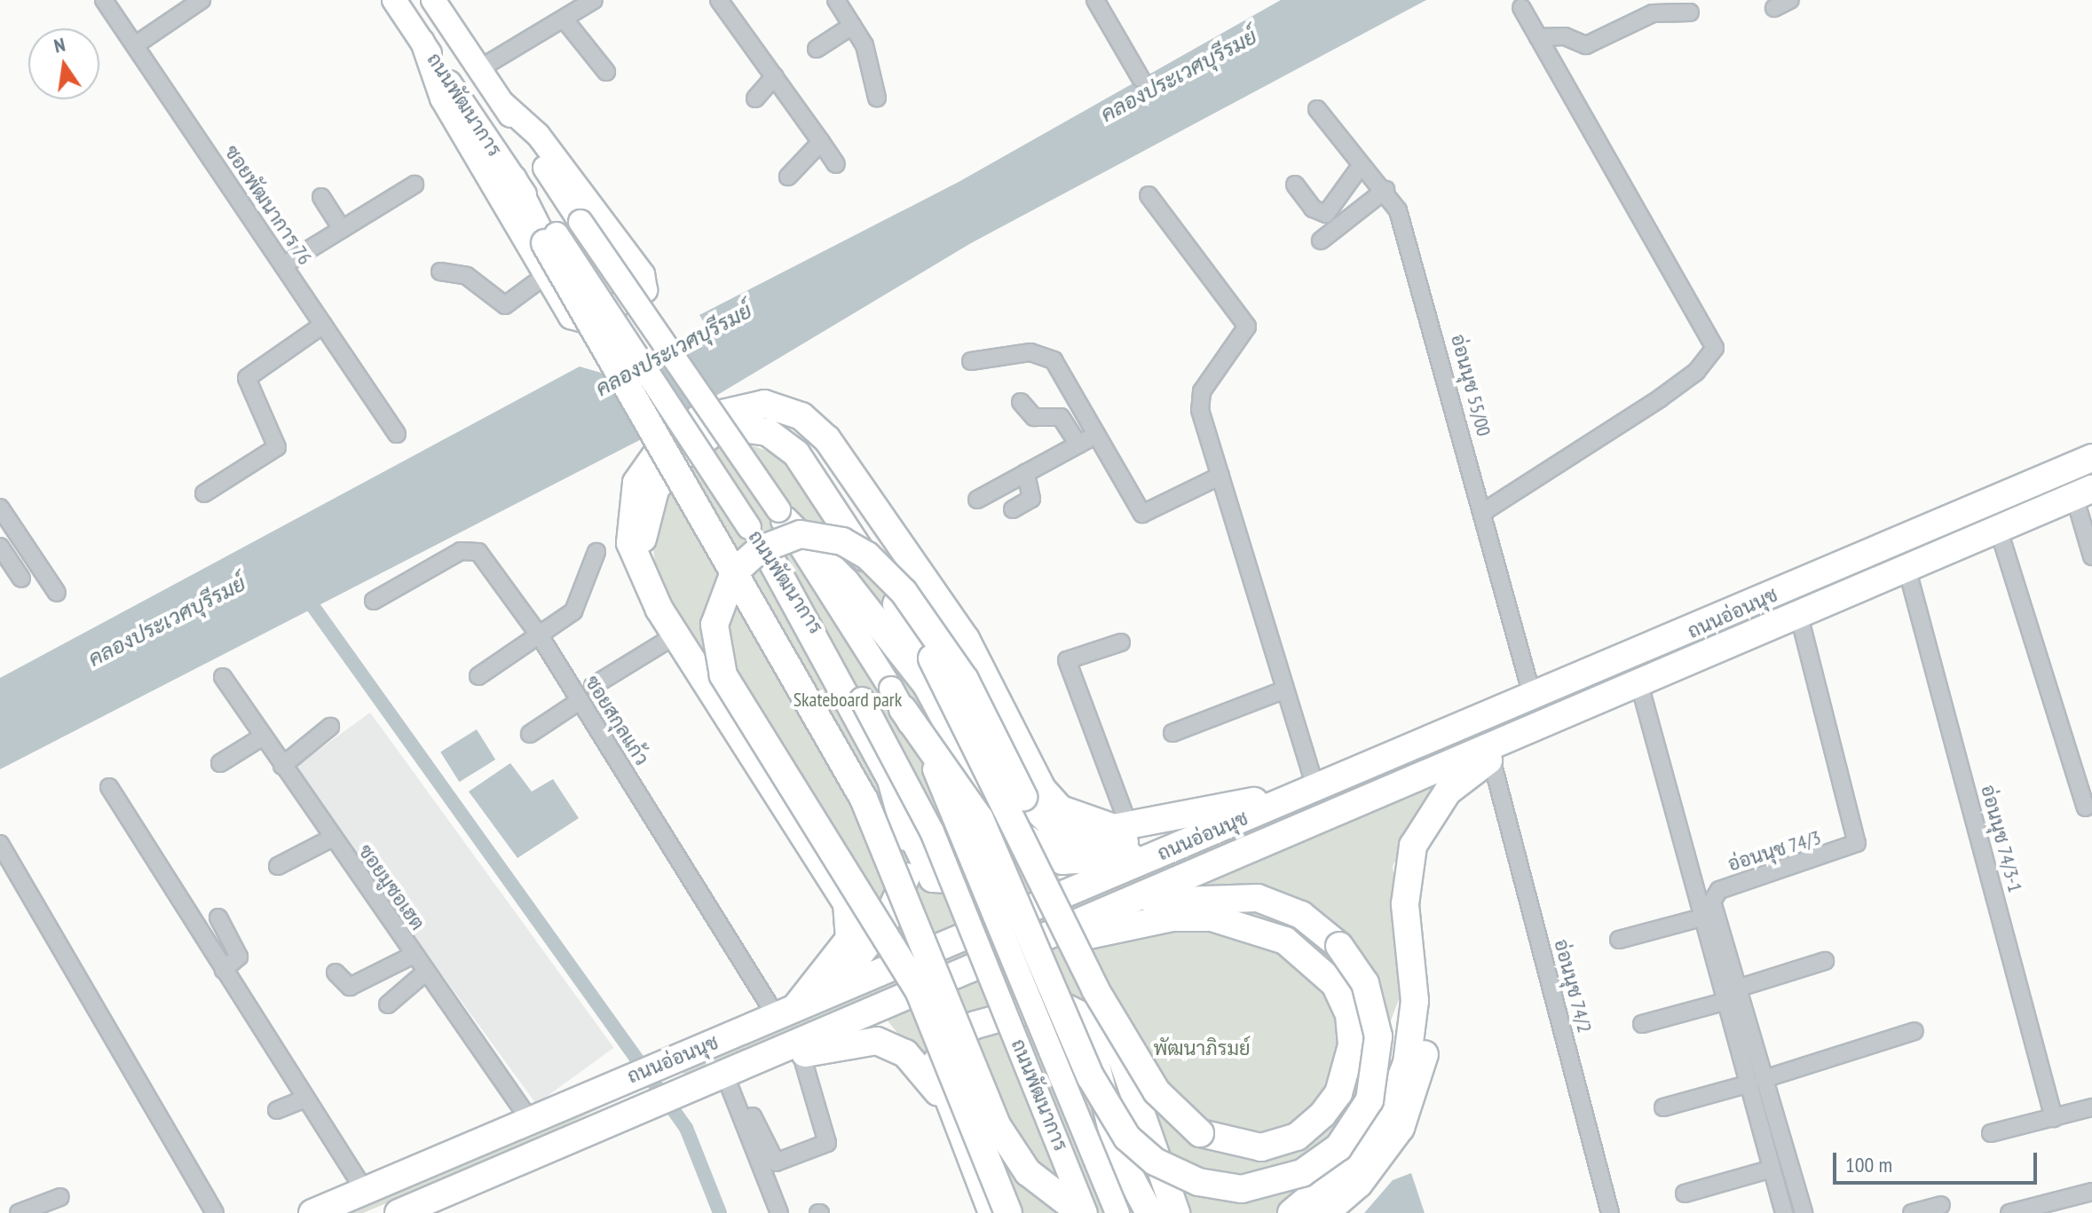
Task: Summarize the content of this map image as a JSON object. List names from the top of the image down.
{
  "streets": {
    "main road": ["ถนนพัฒนาการ", "ถนนอ่อนนุช"],
    "street": [
      "ซอยพัฒนาการ 76",
      "อ่อนนุช 55/00",
      "ซอยสกุลแก้ว",
      "อ่อนนุช 74/3-1",
      "อ่อนนุช 74/3",
      "ซอยมูซอเฮต",
      "อ่อนนุช 74/2"
    ]
  },
  "crossings": [
    ["อ่อนนุช 55/00", "ถนนอ่อนนุช"],
    ["ถนนอ่อนนุช", "ซอยสกุลแก้ว"],
    ["ถนนอ่อนนุช", "อ่อนนุช 74/3-1"],
    ["ถนนอ่อนนุช", "อ่อนนุช 74/3"],
    ["ถนนอ่อนนุช", "ซอยมูซอเฮต"]
  ],
  "water": ["คลองประเวศบุรีรมย์"],
  "parks": ["Skateboard park", "พัฒนาภิรมย์"],
  "scale_bar": "100 m",
  "north": "top"
}
